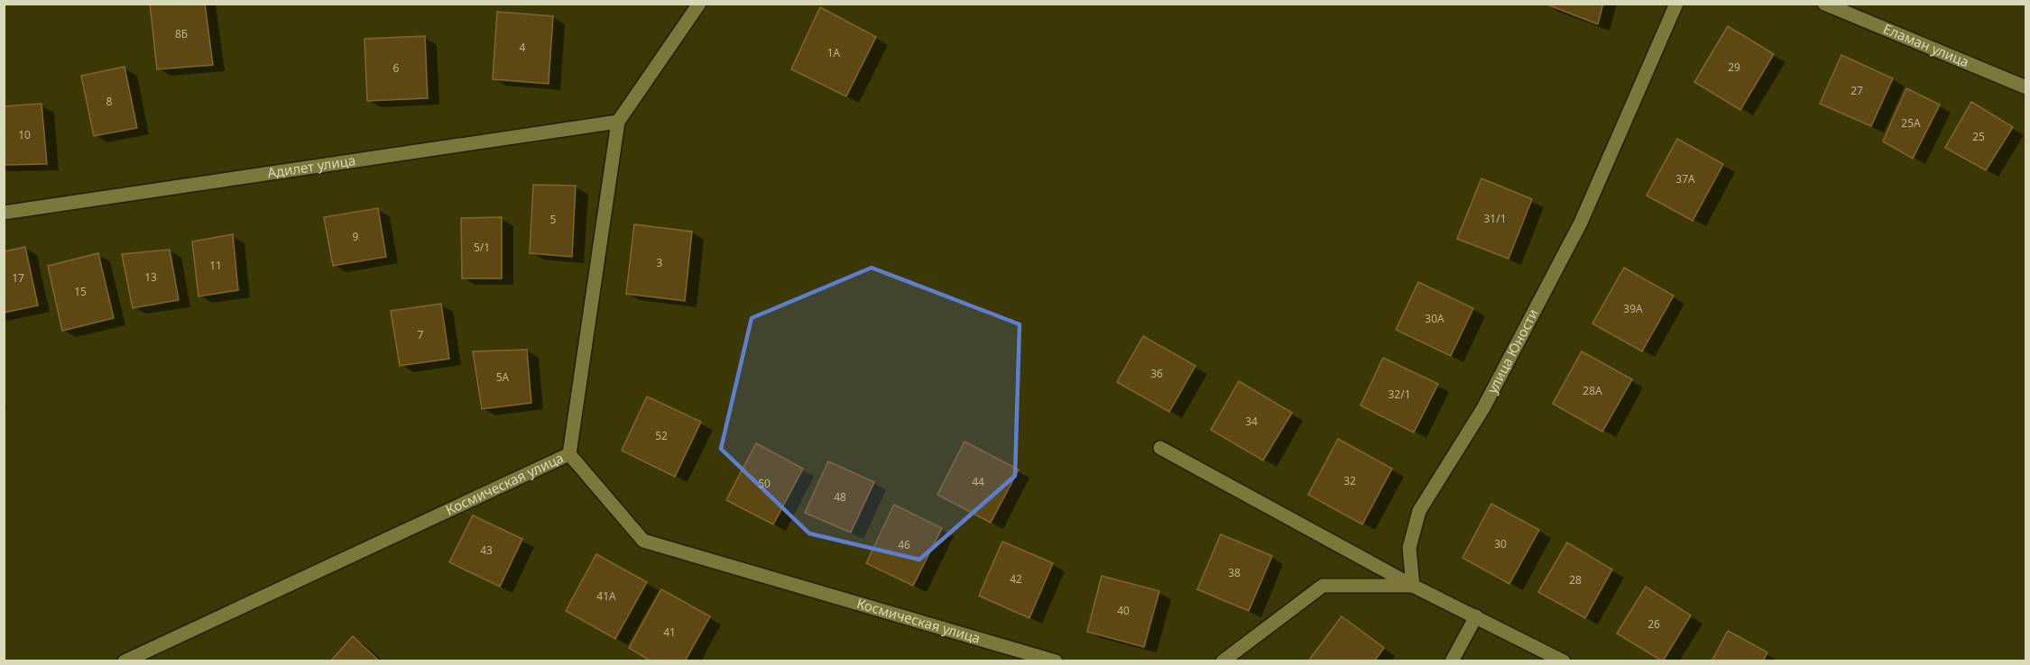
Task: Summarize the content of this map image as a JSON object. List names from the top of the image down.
{
  "streets": {
    "street": [
      "Еламан улица",
      "Адилет улица",
      "улица Юности",
      "Космическая улица"
    ]
  },
  "house_numbers": [
    "8Б",
    "4",
    "1А",
    "29",
    "6",
    "27",
    "8",
    "25А",
    "10",
    "25",
    "37А",
    "31/1",
    "5",
    "9",
    "5/1",
    "3",
    "11",
    "13",
    "17",
    "15",
    "39А",
    "30А",
    "7",
    "36",
    "5А",
    "28А",
    "32/1",
    "34",
    "52",
    "32",
    "44",
    "50",
    "48",
    "30",
    "46",
    "43",
    "38",
    "42",
    "28",
    "41А",
    "40",
    "26",
    "41"
  ]
}
